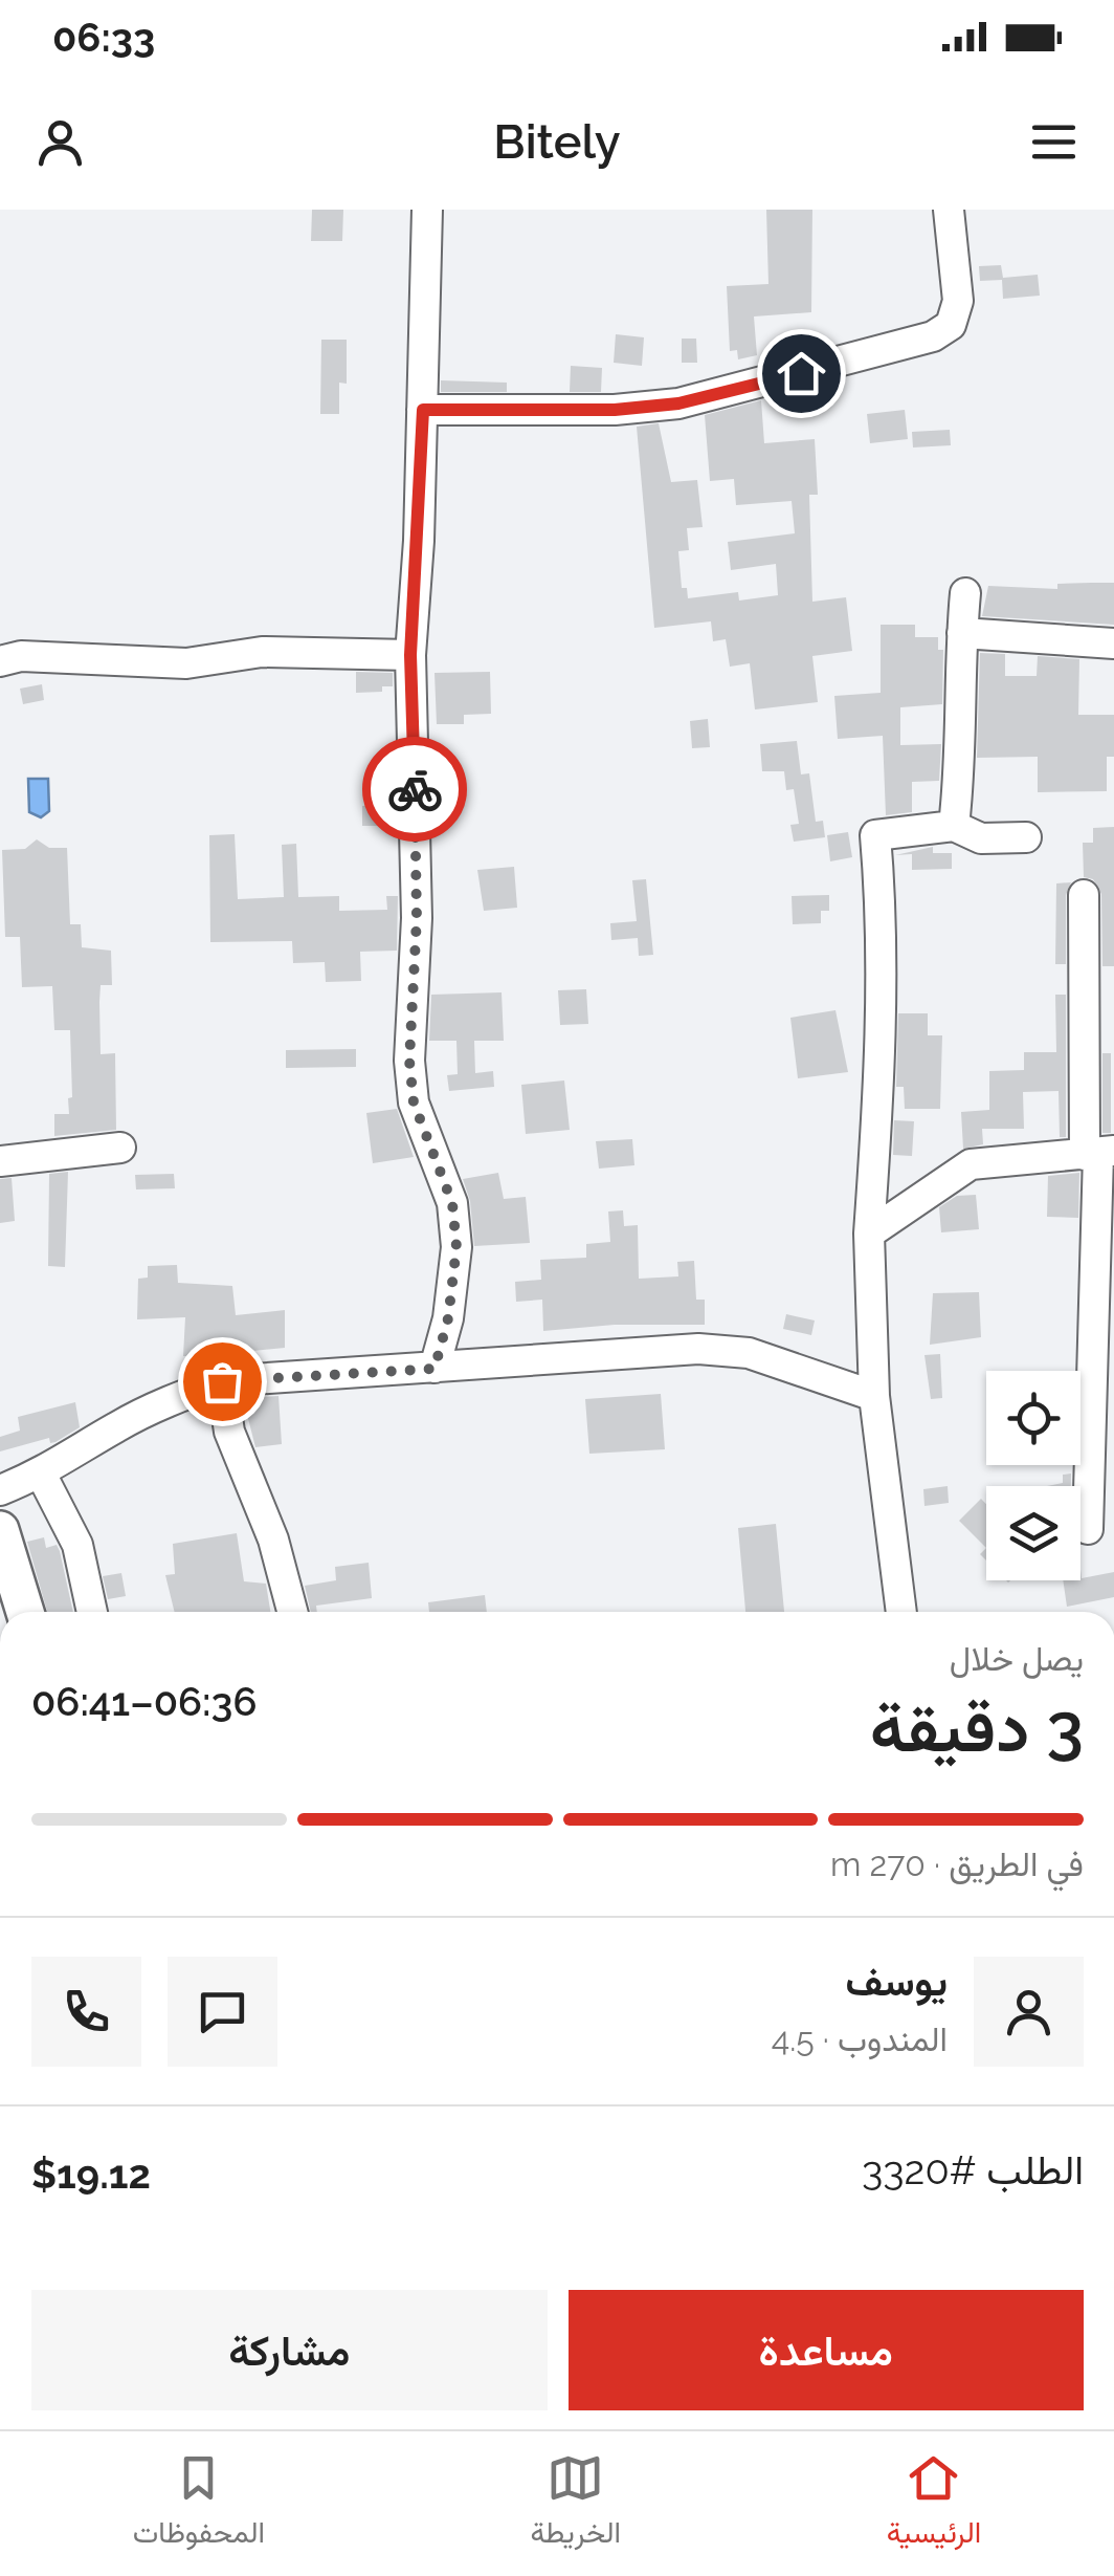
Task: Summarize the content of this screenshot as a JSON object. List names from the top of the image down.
{
  "page": {
    "status": "06:33",
    "header": "Bitely",
    "heading": ["3 دقيقة", "يصل خلال", "06:36–06:41"],
    "panel": [
      "يوسف",
      "المندوب · 4.5",
      "الطلب #3320",
      "$19.12"
    ],
    "bar": "في الطريق · 270 m",
    "buttons": ["مساعدة", "مشاركة"],
    "tabs": ["الرئيسية", "الخريطة", "المحفوظات"]
  }
}
